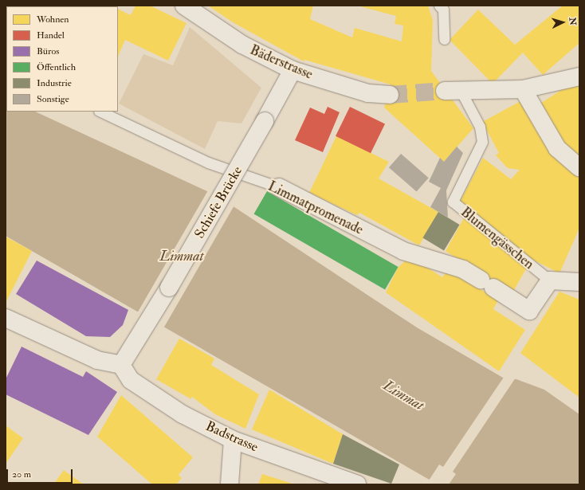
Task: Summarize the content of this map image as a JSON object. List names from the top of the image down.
{
  "streets": {
    "street": [
      "Bäderstrasse",
      "Schiefe Brücke",
      "Limmatpromenade",
      "Badstrasse"
    ],
    "lane": ["Blumengässchen"]
  },
  "crossings": [
    ["Bäderstrasse", "Schiefe Brücke"],
    ["Schiefe Brücke", "Badstrasse"],
    ["Limmatpromenade", "Blumengässchen"]
  ],
  "water": ["Limmat"],
  "legend": [
    "Wohnen",
    "Handel",
    "Büros",
    "Öffentlich",
    "Industrie",
    "Sonstige"
  ],
  "scale_bar": "20 m",
  "north": "right"
}
